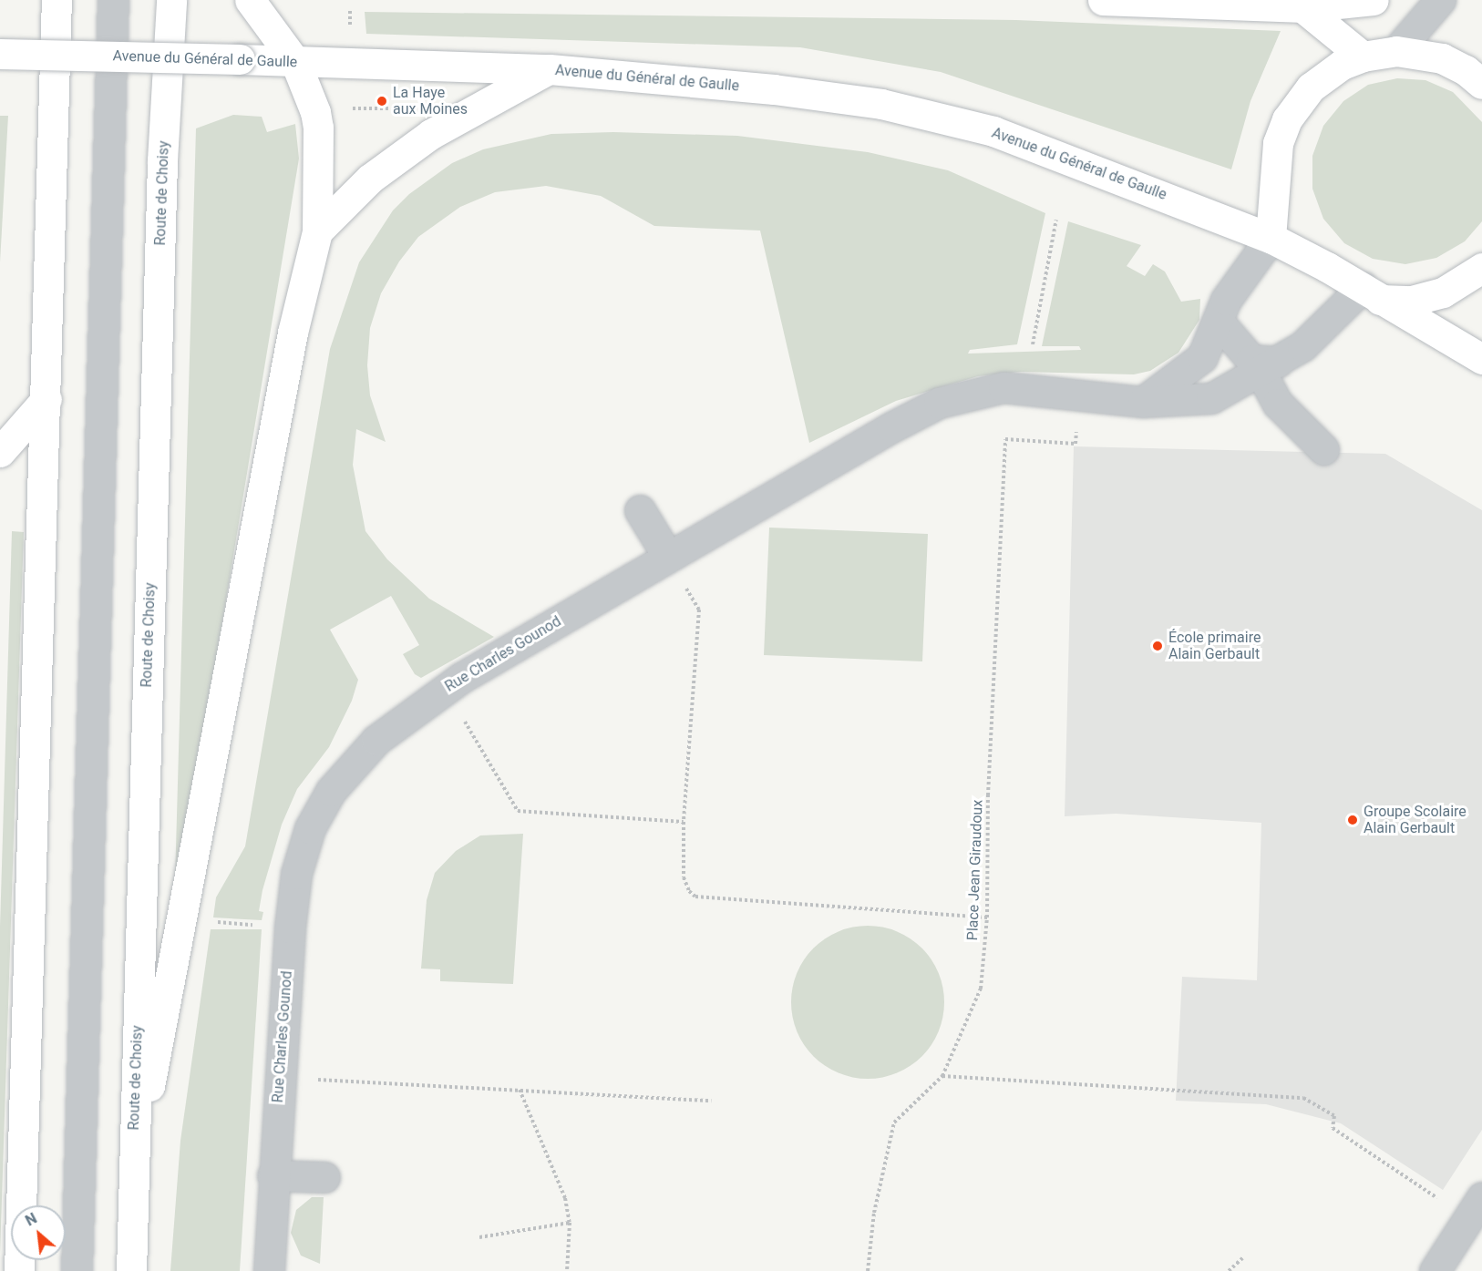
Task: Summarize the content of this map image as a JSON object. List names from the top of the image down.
{
  "streets": {
    "main road": ["Avenue du Général de Gaulle", "Route de Choisy"],
    "street": ["Rue Charles Gounod"],
    "path": ["Place Jean Giraudoux"]
  },
  "crossings": [
    ["Avenue du Général de Gaulle", "Rue Charles Gounod"]
  ],
  "places": ["La Haye aux Moines", "École primaire Alain Gerbault", "Groupe Scolaire Alain Gerbault"],
  "north": "top left"
}
